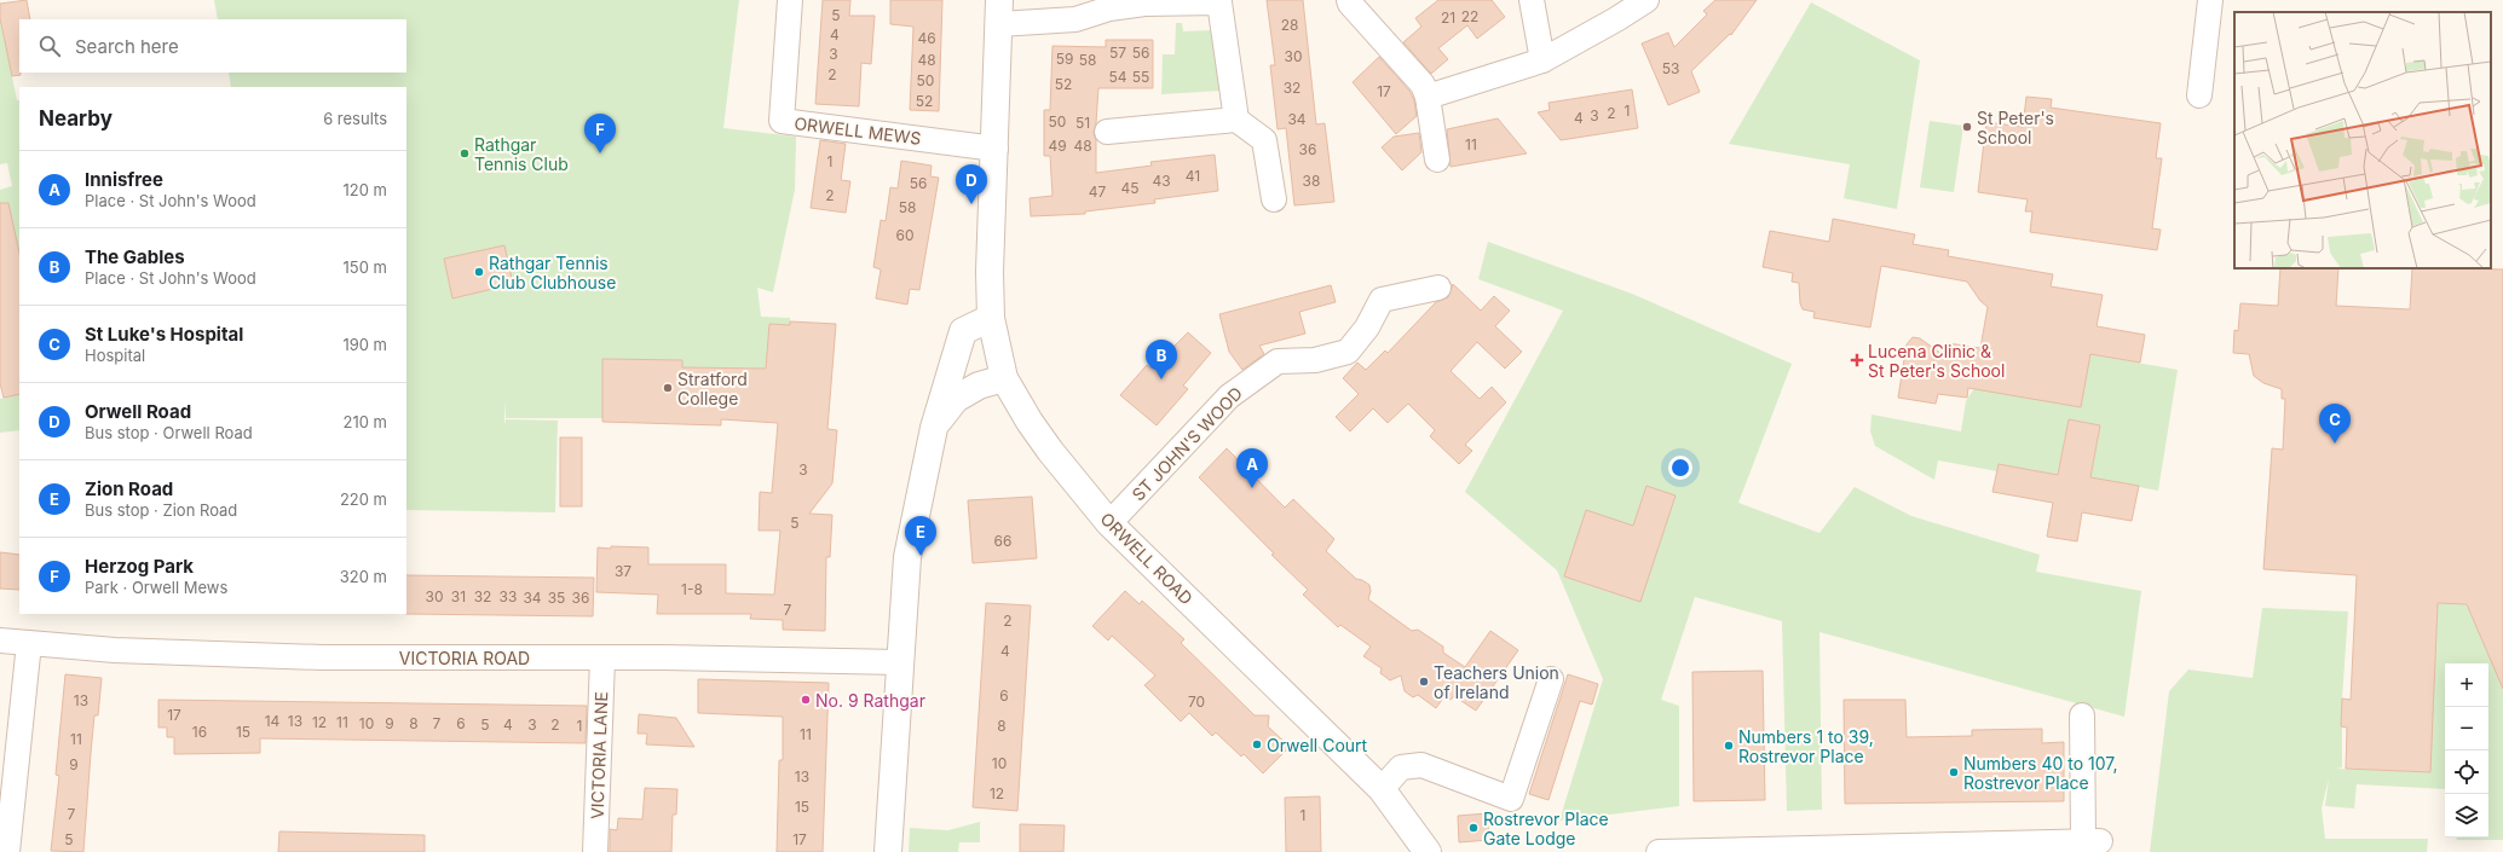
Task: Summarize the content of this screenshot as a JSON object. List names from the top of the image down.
{
  "streets": {
    "street": [
      "ORWELL MEWS",
      "ST JOHN'S WOOD",
      "ORWELL ROAD",
      "VICTORIA ROAD",
      "VICTORIA LANE"
    ]
  },
  "crossings": [
    ["ORWELL MEWS", "ORWELL ROAD"],
    ["ST JOHN'S WOOD", "ORWELL ROAD"],
    ["VICTORIA ROAD", "VICTORIA LANE"]
  ],
  "places": {
    "other": [
      "St Peter's School",
      "Rathgar Tennis Club",
      "Rathgar Tennis Club Clubhouse",
      "Stratford College",
      "Teachers Union of Ireland",
      "No. 9 Rathgar",
      "Orwell Court",
      "Numbers 1 to 39, Rostrevor Place",
      "Numbers 40 to 107, Rostrevor Place",
      "Rostrevor Place Gate Lodge"
    ],
    "health": ["Lucena Clinic & St Peter's School"]
  },
  "house_numbers": [
    "5",
    "22",
    "21",
    "28",
    "4",
    "46",
    "57",
    "56",
    "3",
    "30",
    "59",
    "48",
    "58",
    "53",
    "2",
    "54",
    "55",
    "50",
    "52",
    "32",
    "17",
    "52",
    "1",
    "2",
    "3",
    "4",
    "34",
    "50",
    "51",
    "11",
    "49",
    "48",
    "36",
    "1",
    "41",
    "43",
    "38",
    "56",
    "45",
    "47",
    "2",
    "58",
    "60",
    "3",
    "5",
    "66",
    "37",
    "1-8",
    "30",
    "31",
    "32",
    "33",
    "34",
    "35",
    "36",
    "7",
    "2",
    "4",
    "6",
    "13",
    "70",
    "17",
    "14",
    "13",
    "12",
    "11",
    "10",
    "9",
    "8",
    "7",
    "6",
    "5",
    "4",
    "3",
    "2",
    "1",
    "8",
    "16",
    "15",
    "11",
    "11",
    "10",
    "9",
    "13",
    "12",
    "15",
    "7",
    "1",
    "5",
    "17"
  ],
  "page": {
    "search": "Search here",
    "heading": ["Nearby", "6 results"],
    "pins": [
      "F",
      "D",
      "B",
      "C",
      "A",
      "E"
    ],
    "list": [
      {
        "mark": "A",
        "name": "Innisfree",
        "note": "Place · St John's Wood",
        "value": "120 m"
      },
      {
        "mark": "B",
        "name": "The Gables",
        "note": "Place · St John's Wood",
        "value": "150 m"
      },
      {
        "mark": "C",
        "name": "St Luke's Hospital",
        "note": "Hospital",
        "value": "190 m"
      },
      {
        "mark": "D",
        "name": "Orwell Road",
        "note": "Bus stop · Orwell Road",
        "value": "210 m"
      },
      {
        "mark": "E",
        "name": "Zion Road",
        "note": "Bus stop · Zion Road",
        "value": "220 m"
      },
      {
        "mark": "F",
        "name": "Herzog Park",
        "note": "Park · Orwell Mews",
        "value": "320 m"
      }
    ],
    "map_buttons": ["+", "−"]
  }
}
